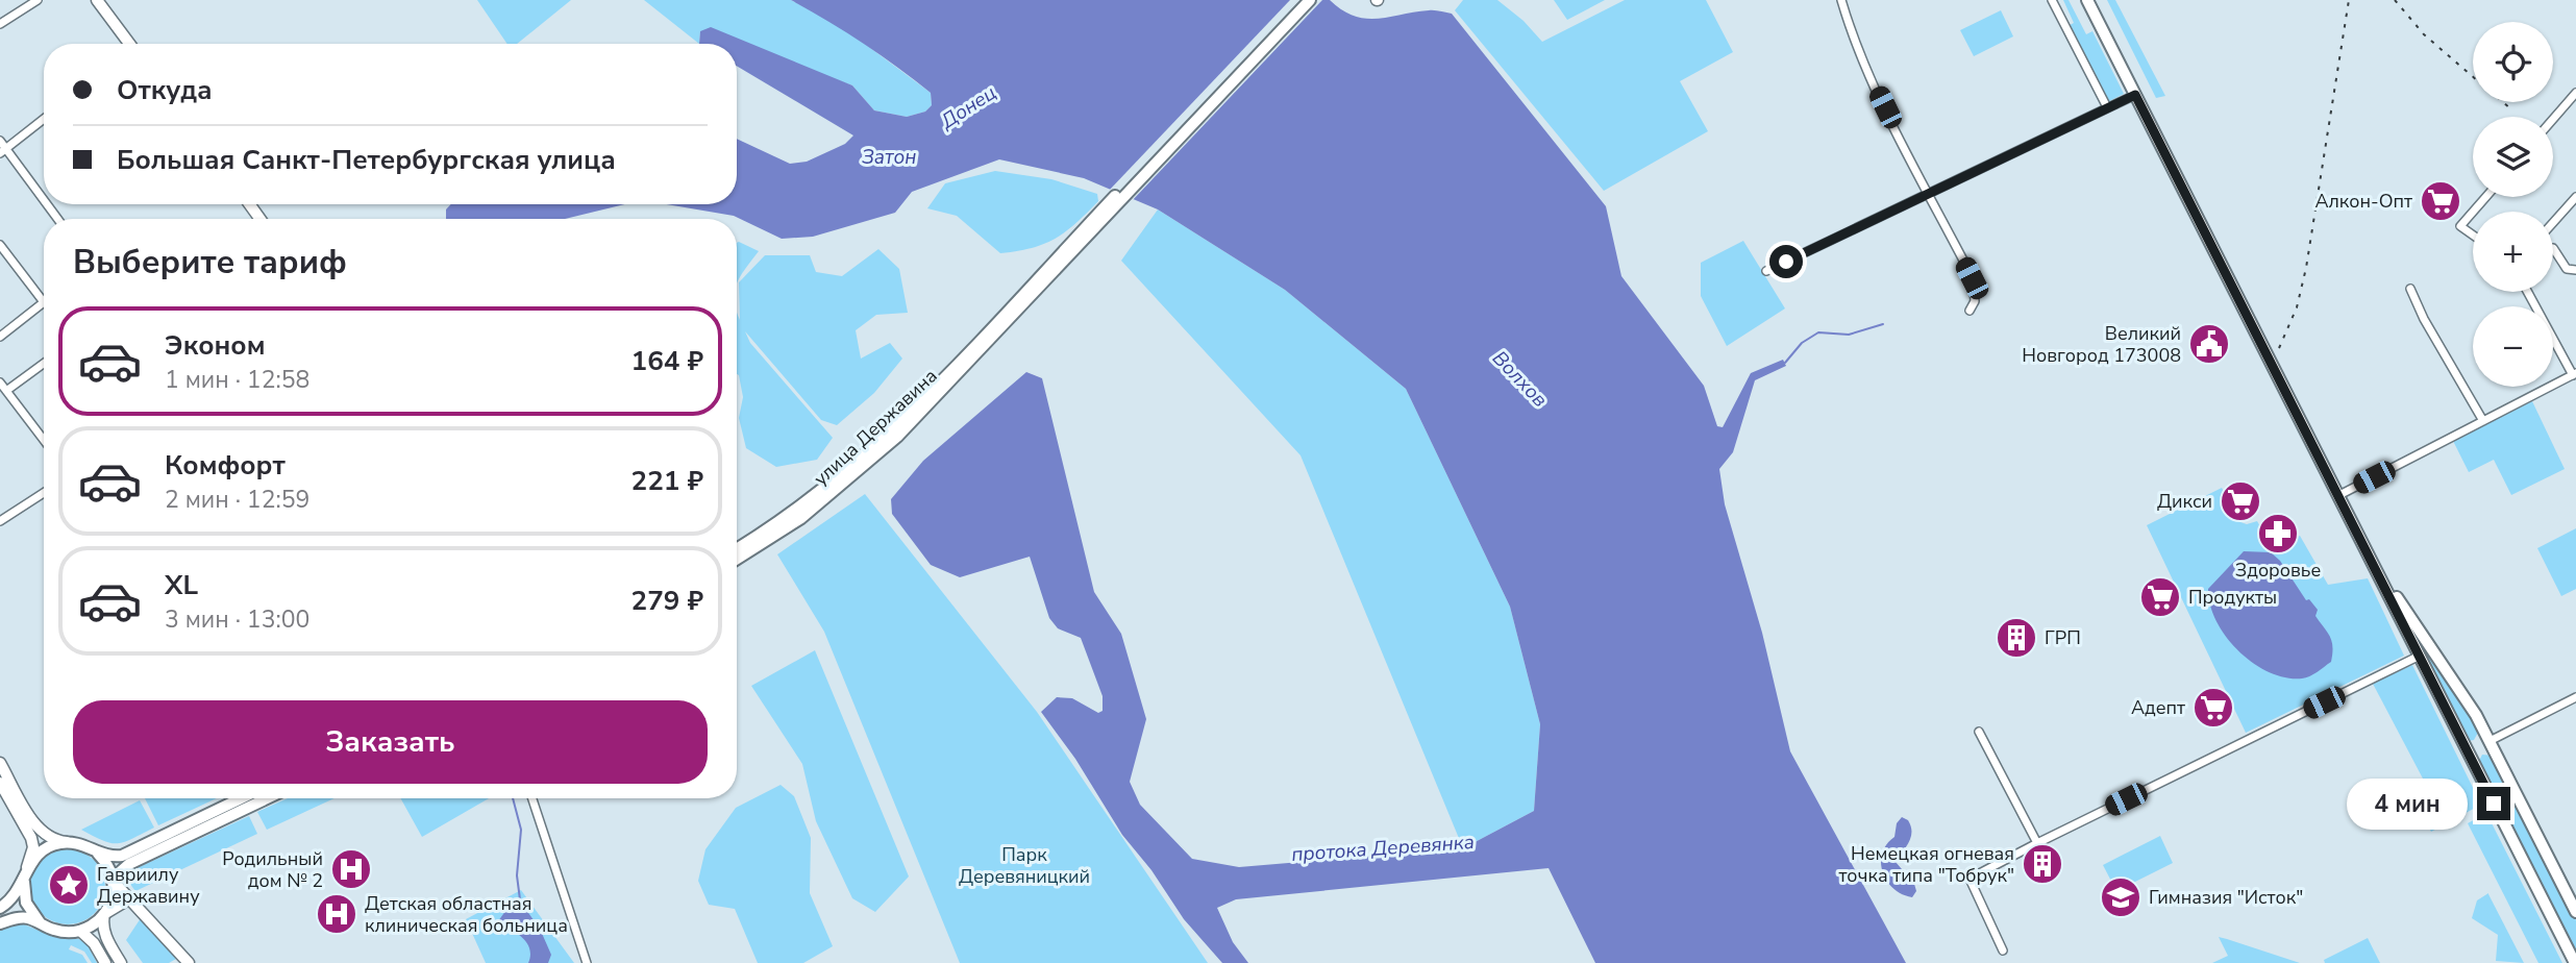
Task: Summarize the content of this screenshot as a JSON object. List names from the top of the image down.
{
  "streets": {
    "main road": ["улица Державина"]
  },
  "water": [
    "Донец",
    "Затон",
    "Волхов",
    "протока Деревянка"
  ],
  "parks": ["Парк Деревяницкий"],
  "places": {
    "supermarket": [
      "Алкон-Опт",
      "Дикси",
      "Продукты",
      "Адепт"
    ],
    "public building": ["Великий Новгород 173008"],
    "pharmacy": ["Здоровье"],
    "building": ["ГРП", "Немецкая огневая точка типа \"Тобрук\""],
    "hospital": ["Родильный дом № 2", "Детская областная клиническая больница"],
    "place": ["Гавриилу Державину"],
    "school or university": ["Гимназия \"Исток\""]
  },
  "page": {
    "map_buttons": ["+", "−"],
    "banner": ["Откуда", "Большая Санкт-Петербургская улица"],
    "heading": "Выберите тариф",
    "list": [
      {
        "name": "Эконом",
        "note": "1 мин · 12:58",
        "value": "164 ₽"
      },
      {
        "name": "Комфорт",
        "note": "2 мин · 12:59",
        "value": "221 ₽"
      },
      {
        "name": "XL",
        "note": "3 мин · 13:00",
        "value": "279 ₽"
      }
    ],
    "buttons": "Заказать",
    "bubble": "4 мин"
  }
}
